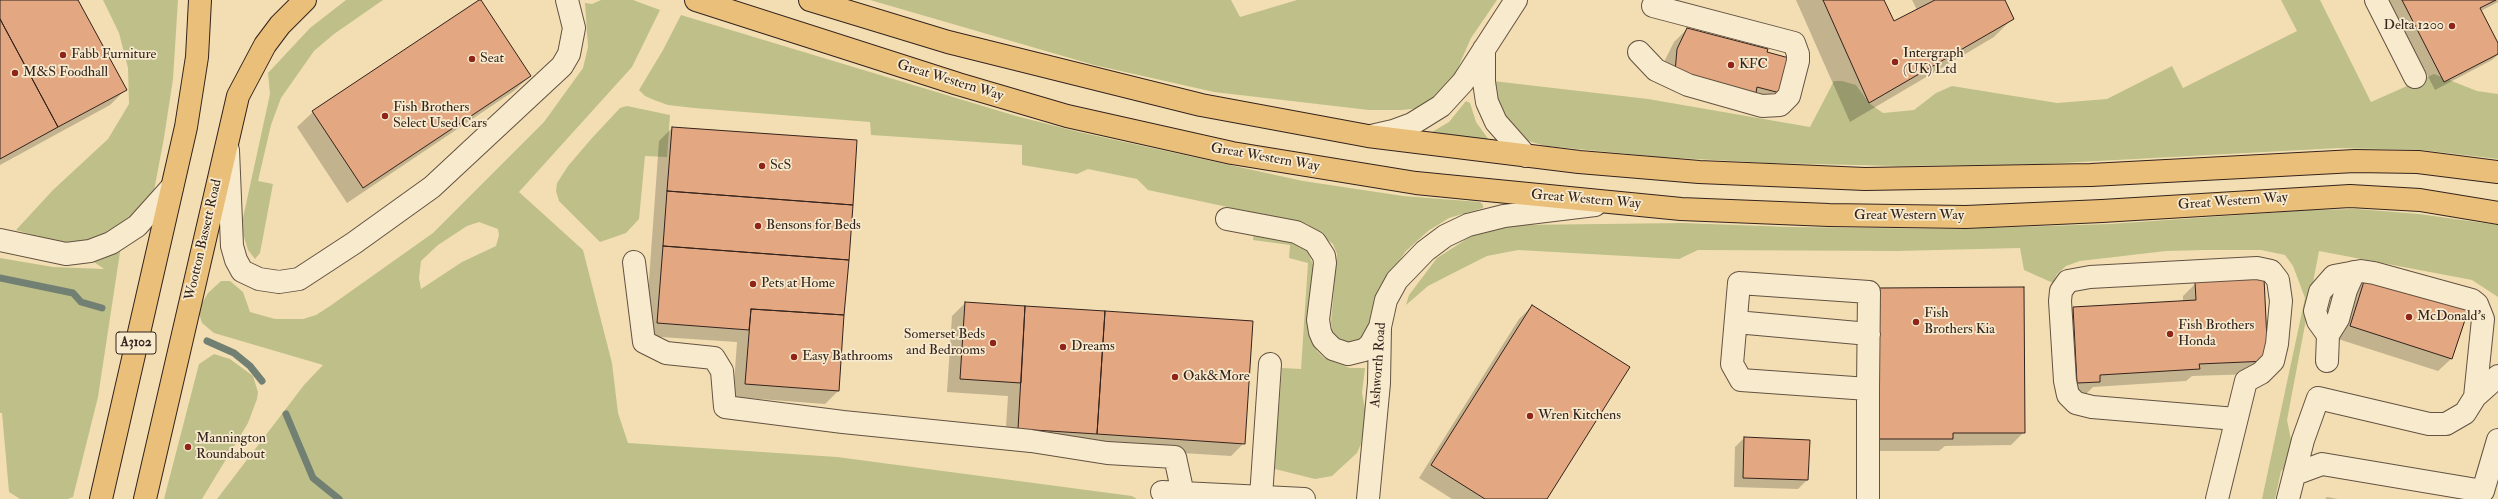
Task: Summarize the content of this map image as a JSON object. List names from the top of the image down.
{
  "streets": {
    "main road": ["Great Western Way", "Wootton Bassett Road", "A3102"],
    "street": ["Ashworth Road"]
  },
  "crossings": [
    ["Great Western Way", "Ashworth Road"]
  ],
  "places": [
    "Delta 1200",
    "Fabb Furniture",
    "Seat",
    "Intergraph (UK) Ltd",
    "KFC",
    "M&S Foodhall",
    "Fish Brothers Select Used Cars",
    "ScS",
    "Bensons for Beds",
    "Pets at Home",
    "McDonald's",
    "Fish Brothers Kia",
    "Fish Brothers Honda",
    "Somerset Beds and Bedrooms",
    "Dreams",
    "Easy Bathrooms",
    "Oak&More",
    "Wren Kitchens",
    "Mannington Roundabout"
  ]
}
